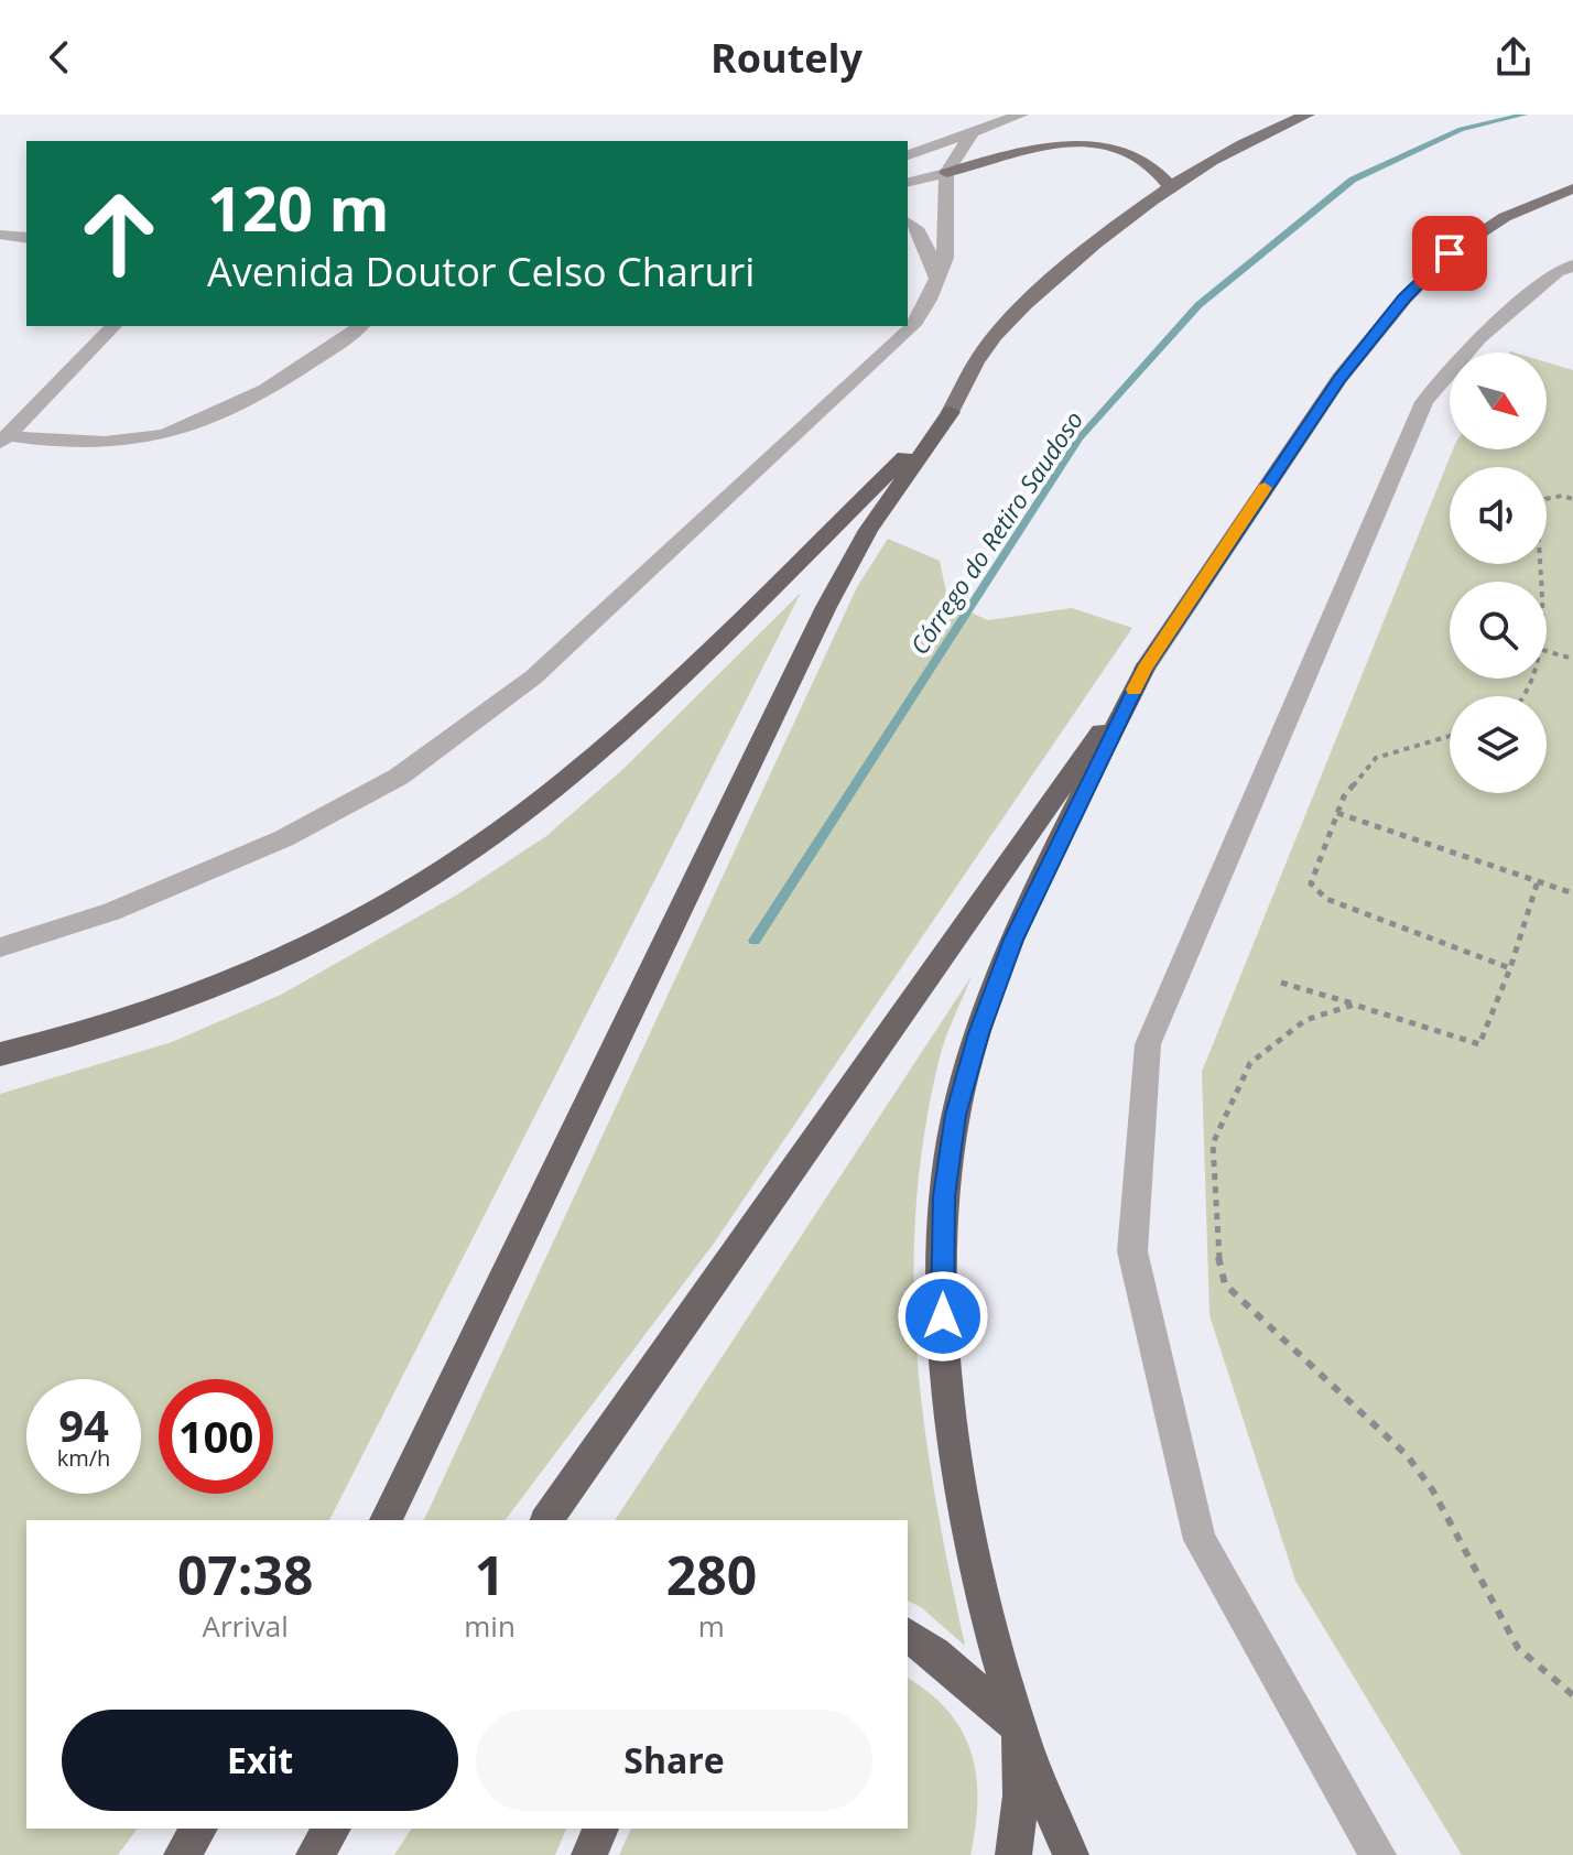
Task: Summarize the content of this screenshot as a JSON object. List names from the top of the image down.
{
  "water": ["Córrego do Retiro Saudoso"],
  "north": "bottom right",
  "page": {
    "header": "Routely",
    "turn": ["120 m", "Avenida Doutor Celso Charuri"],
    "speed": "94 km/h",
    "limit": "100",
    "eta": [
      "07:38",
      "Arrival",
      "1",
      "min",
      "280",
      "m"
    ],
    "buttons": ["Exit", "Share"]
  }
}
